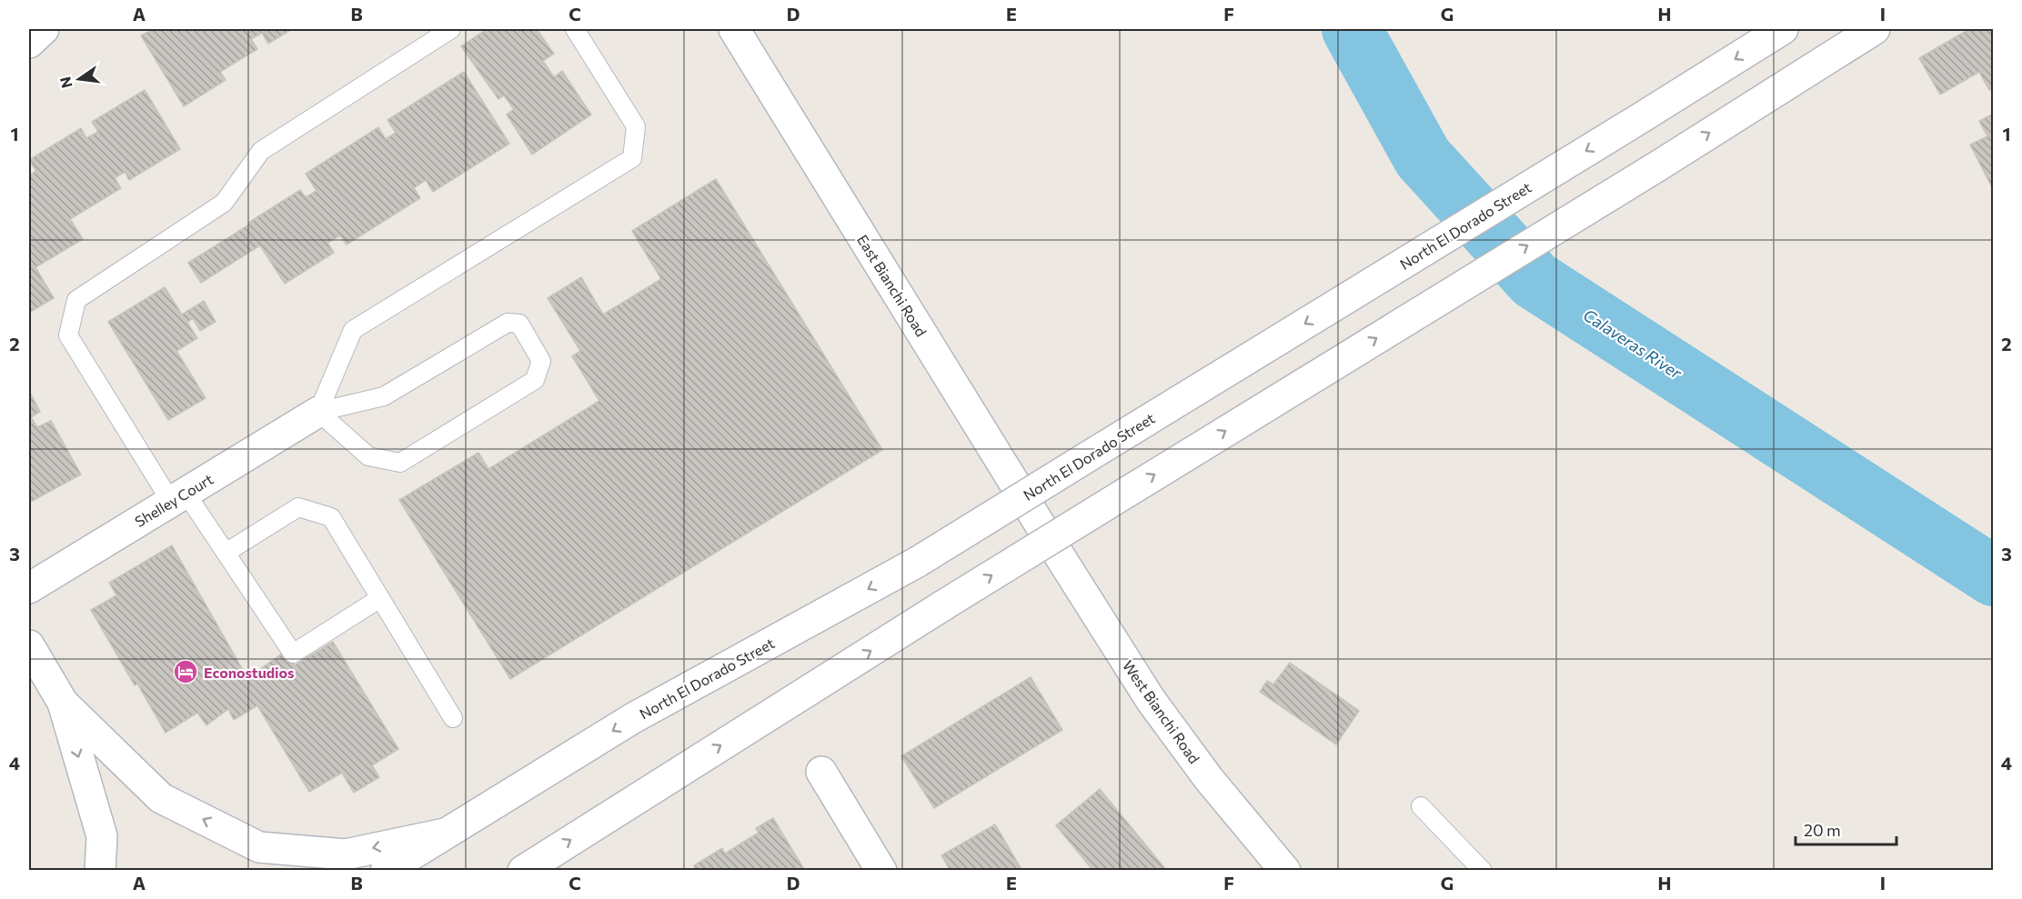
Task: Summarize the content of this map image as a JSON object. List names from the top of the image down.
{
  "streets": {
    "main road": [
      "North El Dorado Street",
      "East Bianchi Road",
      "Shelley Court",
      "West Bianchi Road"
    ]
  },
  "crossings": [
    ["East Bianchi Road", "West Bianchi Road"]
  ],
  "water": ["Calaveras River"],
  "places": {
    "hotel": ["Econostudios"]
  },
  "scale_bar": "20 m",
  "north": "left",
  "grid": {
    "columns": [
      "A",
      "B",
      "C",
      "D",
      "E",
      "F",
      "G",
      "H",
      "I"
    ],
    "rows": [
      "1",
      "2",
      "3",
      "4"
    ]
  }
}
